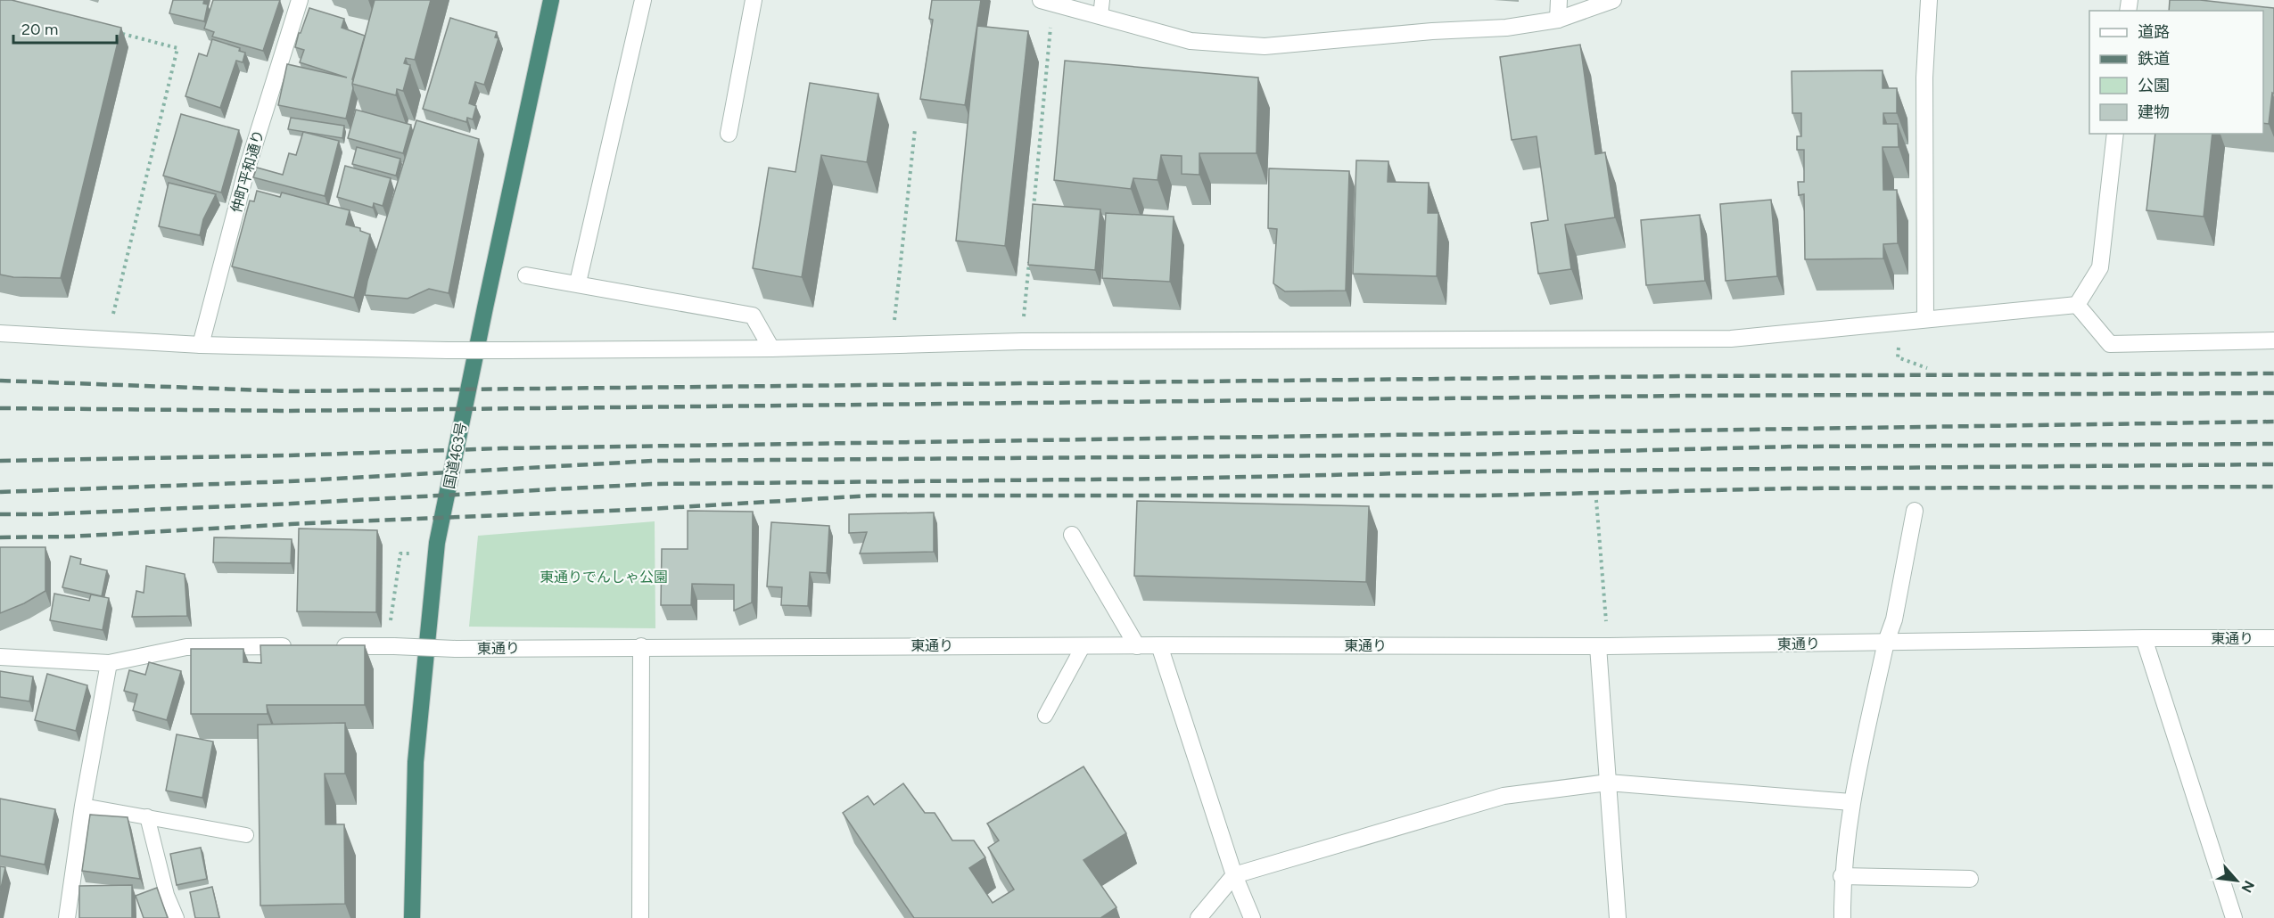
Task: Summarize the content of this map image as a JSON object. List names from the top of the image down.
{
  "streets": {
    "highway": ["国道463号"],
    "street": ["仲町平和通り", "東通り"]
  },
  "parks": ["東通りでんしゃ公園"],
  "legend": [
    "道路",
    "鉄道",
    "公園",
    "建物"
  ],
  "scale_bar": "20 m",
  "north": "bottom right"
}
